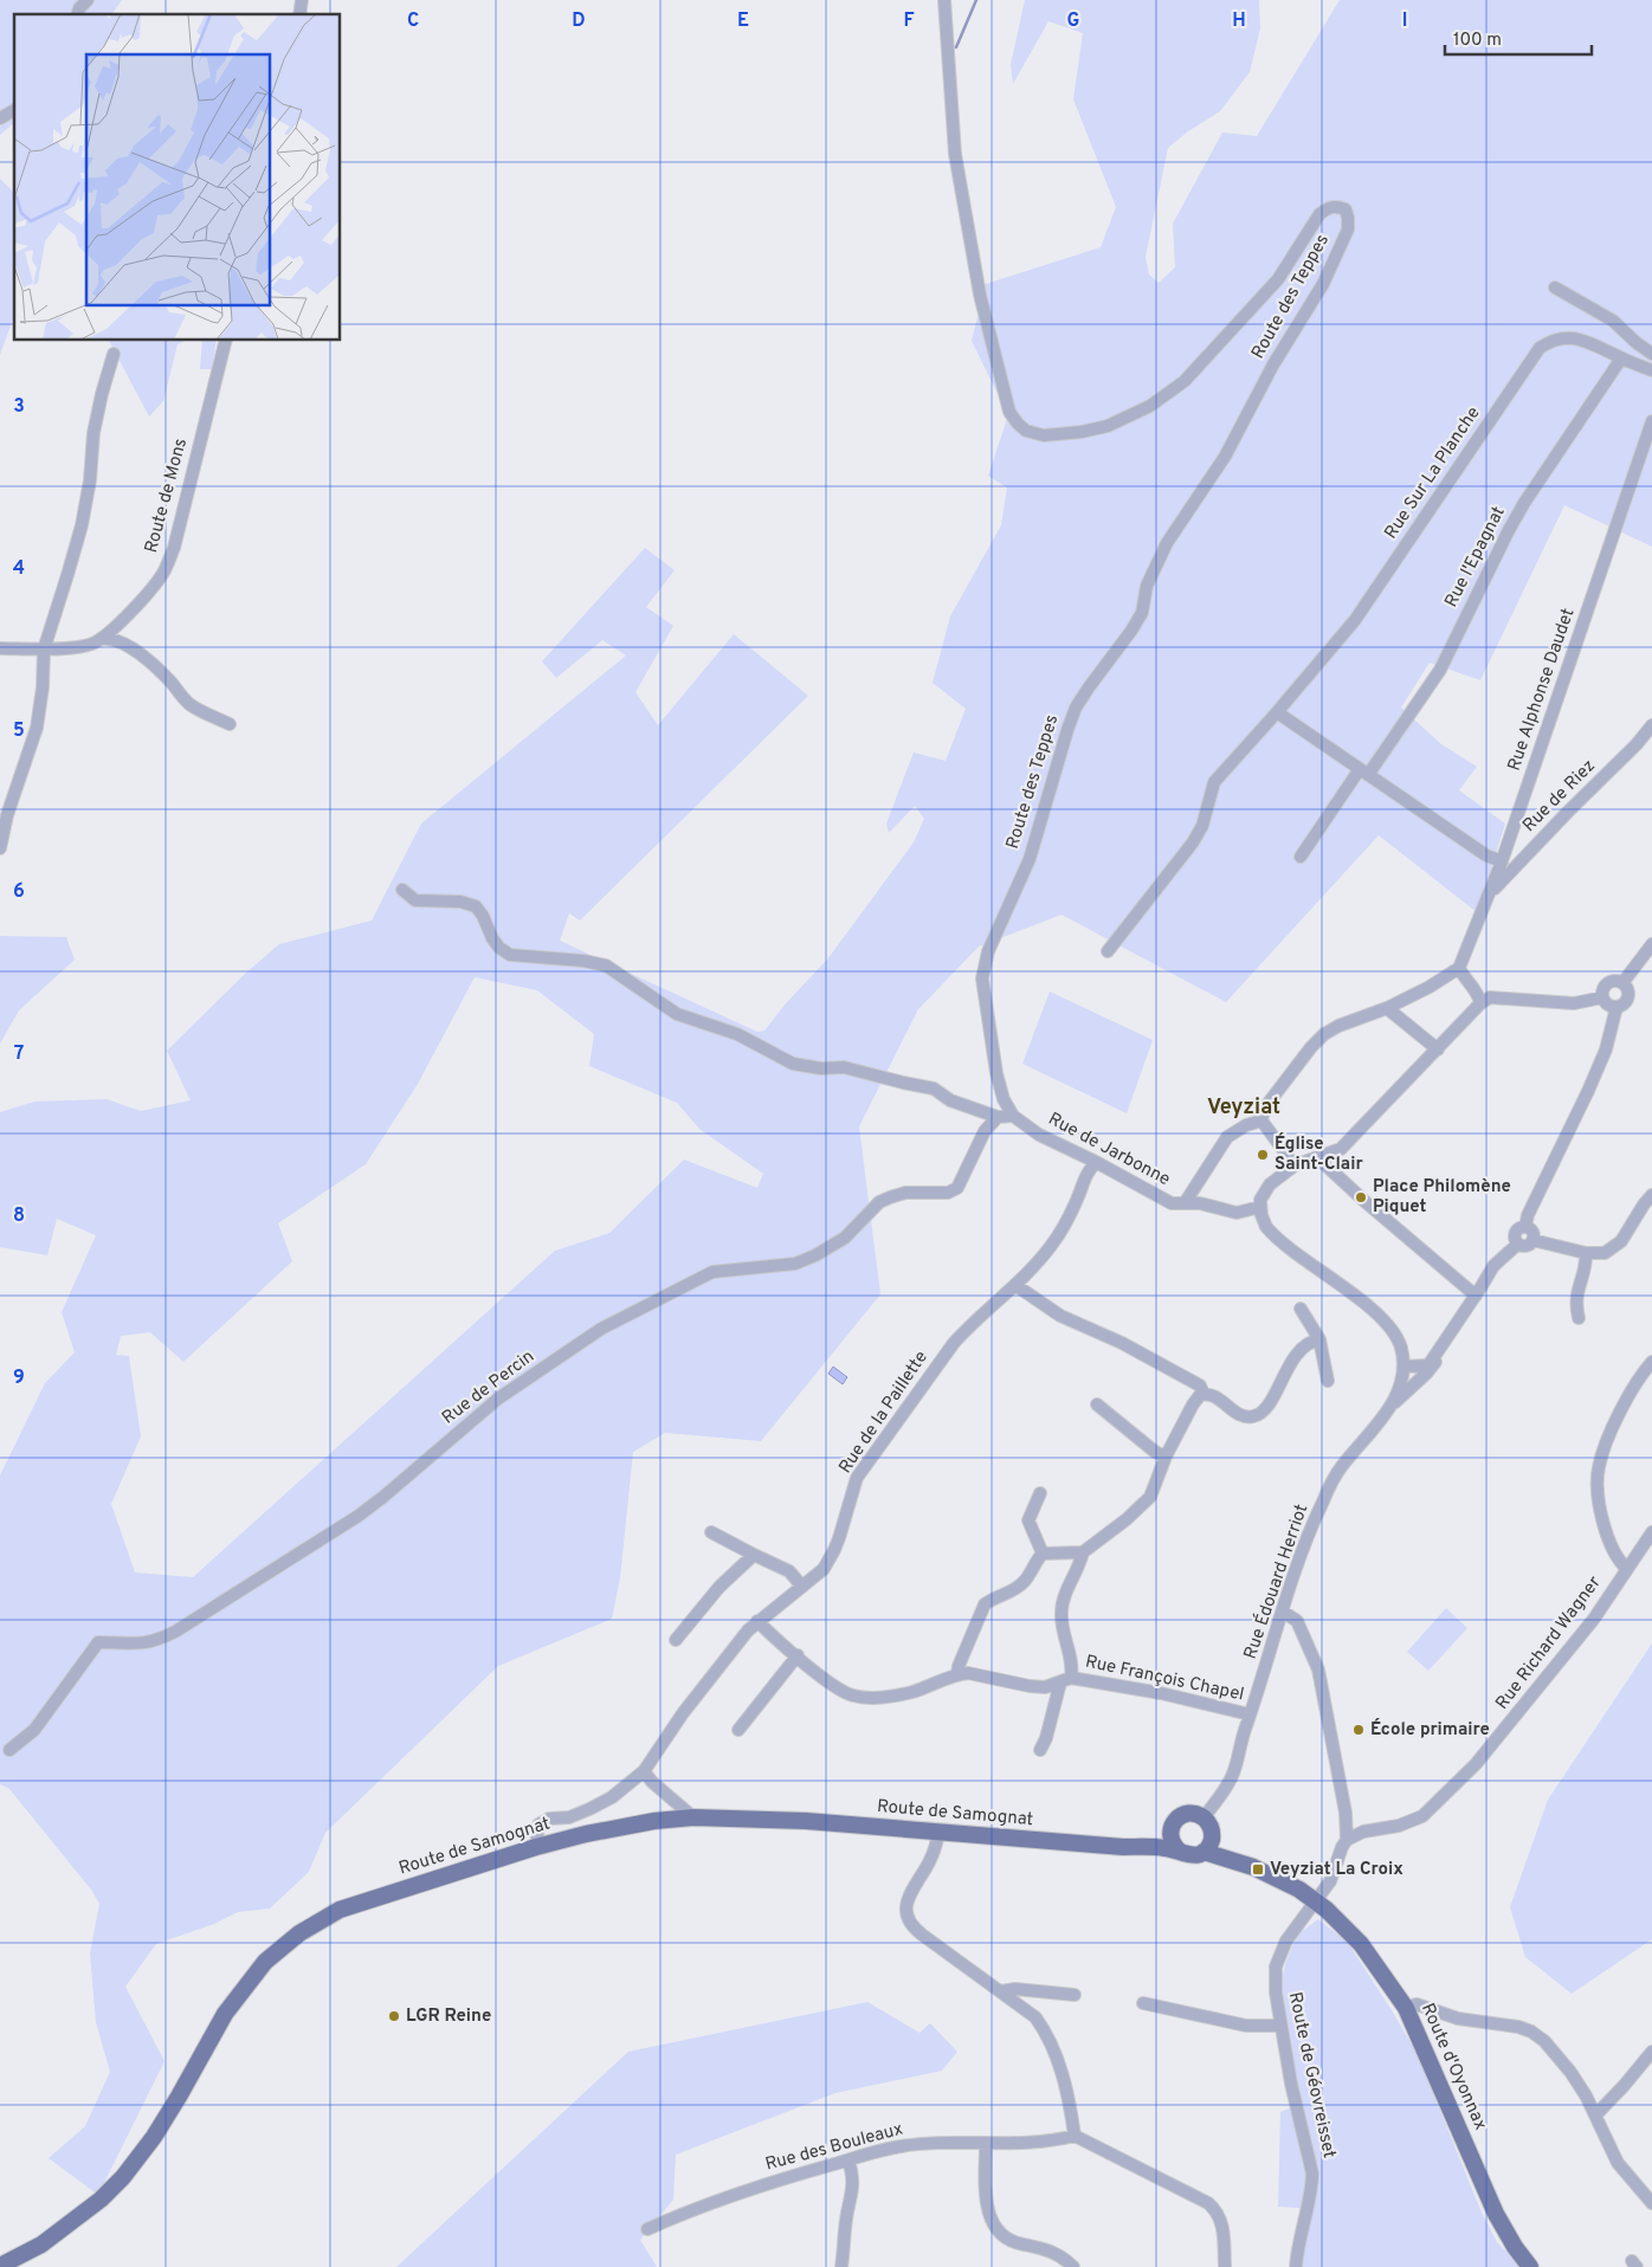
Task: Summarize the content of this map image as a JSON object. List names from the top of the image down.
{
  "streets": {
    "main road": ["Route de Samognat", "Route d'Oyonnax"],
    "street": [
      "Route des Teppes",
      "Rue Sur La Planche",
      "Route de Mons",
      "Rue l'Epagnat",
      "Rue Alphonse Daudet",
      "Rue de Riez",
      "Rue de Jarbonne",
      "Rue de Percin",
      "Rue de la Paillette",
      "Rue Édouard Herriot",
      "Rue Richard Wagner",
      "Rue François Chapel",
      "Route de Géovreisset",
      "Rue des Bouleaux"
    ]
  },
  "crossings": [
    ["Route des Teppes", "Rue de Jarbonne"],
    ["Rue Sur La Planche", "Rue l'Epagnat"],
    ["Rue Alphonse Daudet", "Rue de Riez"],
    ["Rue de Jarbonne", "Rue de la Paillette"],
    ["Rue de la Paillette", "Rue François Chapel"],
    ["Rue de la Paillette", "Route de Samognat"],
    ["Rue Édouard Herriot", "Rue François Chapel"],
    ["Rue Édouard Herriot", "Route de Samognat"],
    ["Route d'Oyonnax", "Route de Géovreisset"]
  ],
  "districts": ["Veyziat"],
  "places": {
    "other": [
      "Église Saint-Clair",
      "Place Philomène Piquet",
      "École primaire",
      "LGR Reine"
    ],
    "transit": ["Veyziat La Croix"]
  },
  "scale_bar": "100 m",
  "grid": {
    "columns": [
      "C",
      "D",
      "E",
      "F",
      "G",
      "H",
      "I"
    ],
    "rows": [
      "3",
      "4",
      "5",
      "6",
      "7",
      "8",
      "9"
    ]
  }
}
